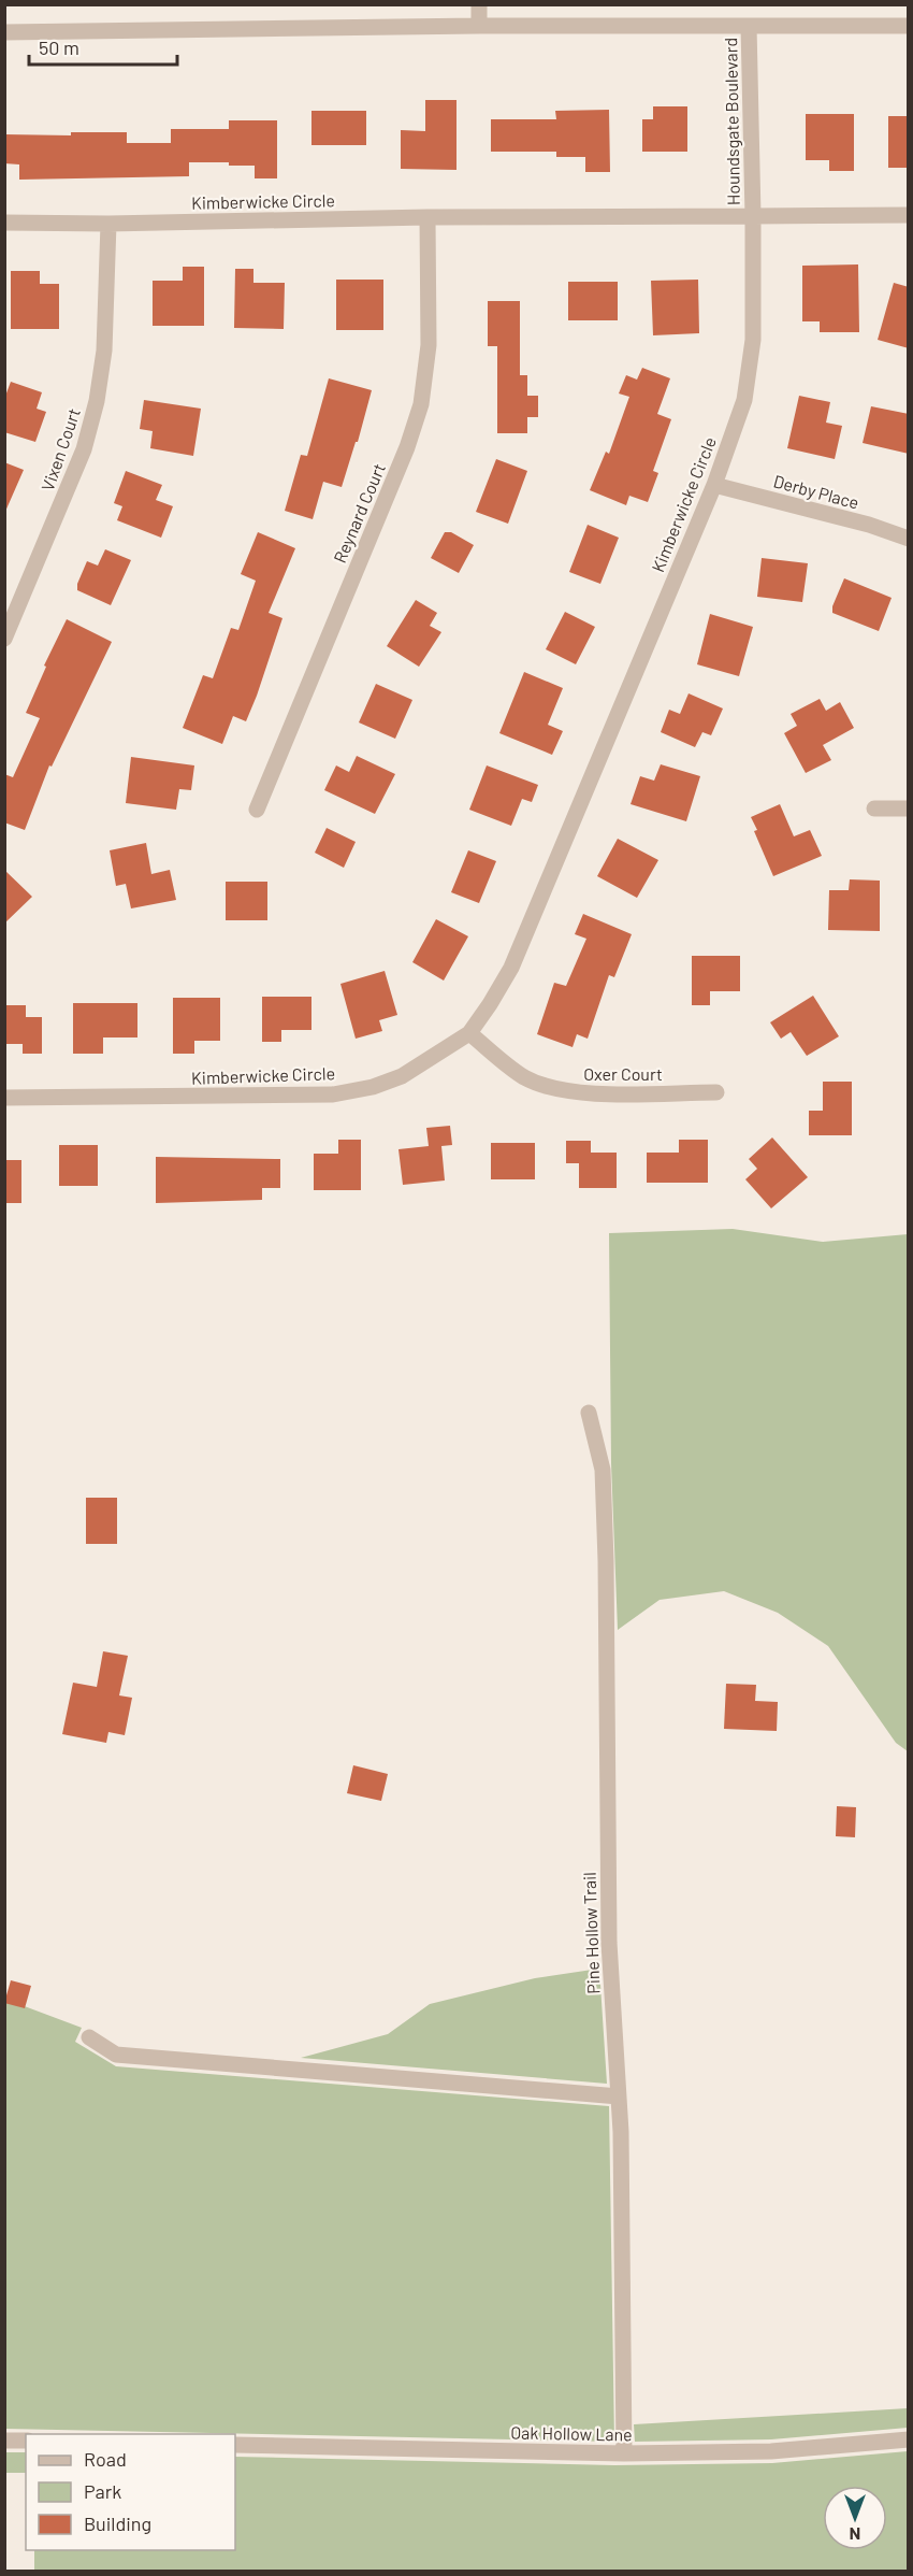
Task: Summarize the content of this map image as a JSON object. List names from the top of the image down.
{
  "streets": {
    "street": [
      "Houndsgate Boulevard",
      "Kimberwicke Circle",
      "Vixen Court",
      "Derby Place",
      "Reynard Court",
      "Oxer Court",
      "Pine Hollow Trail",
      "Oak Hollow Lane"
    ]
  },
  "crossings": [
    ["Houndsgate Boulevard", "Kimberwicke Circle"],
    ["Kimberwicke Circle", "Vixen Court"],
    ["Kimberwicke Circle", "Derby Place"],
    ["Kimberwicke Circle", "Reynard Court"],
    ["Kimberwicke Circle", "Oxer Court"],
    ["Pine Hollow Trail", "Oak Hollow Lane"]
  ],
  "legend": ["Road", "Park", "Building"],
  "scale_bar": "50 m",
  "north": "bottom"
}
